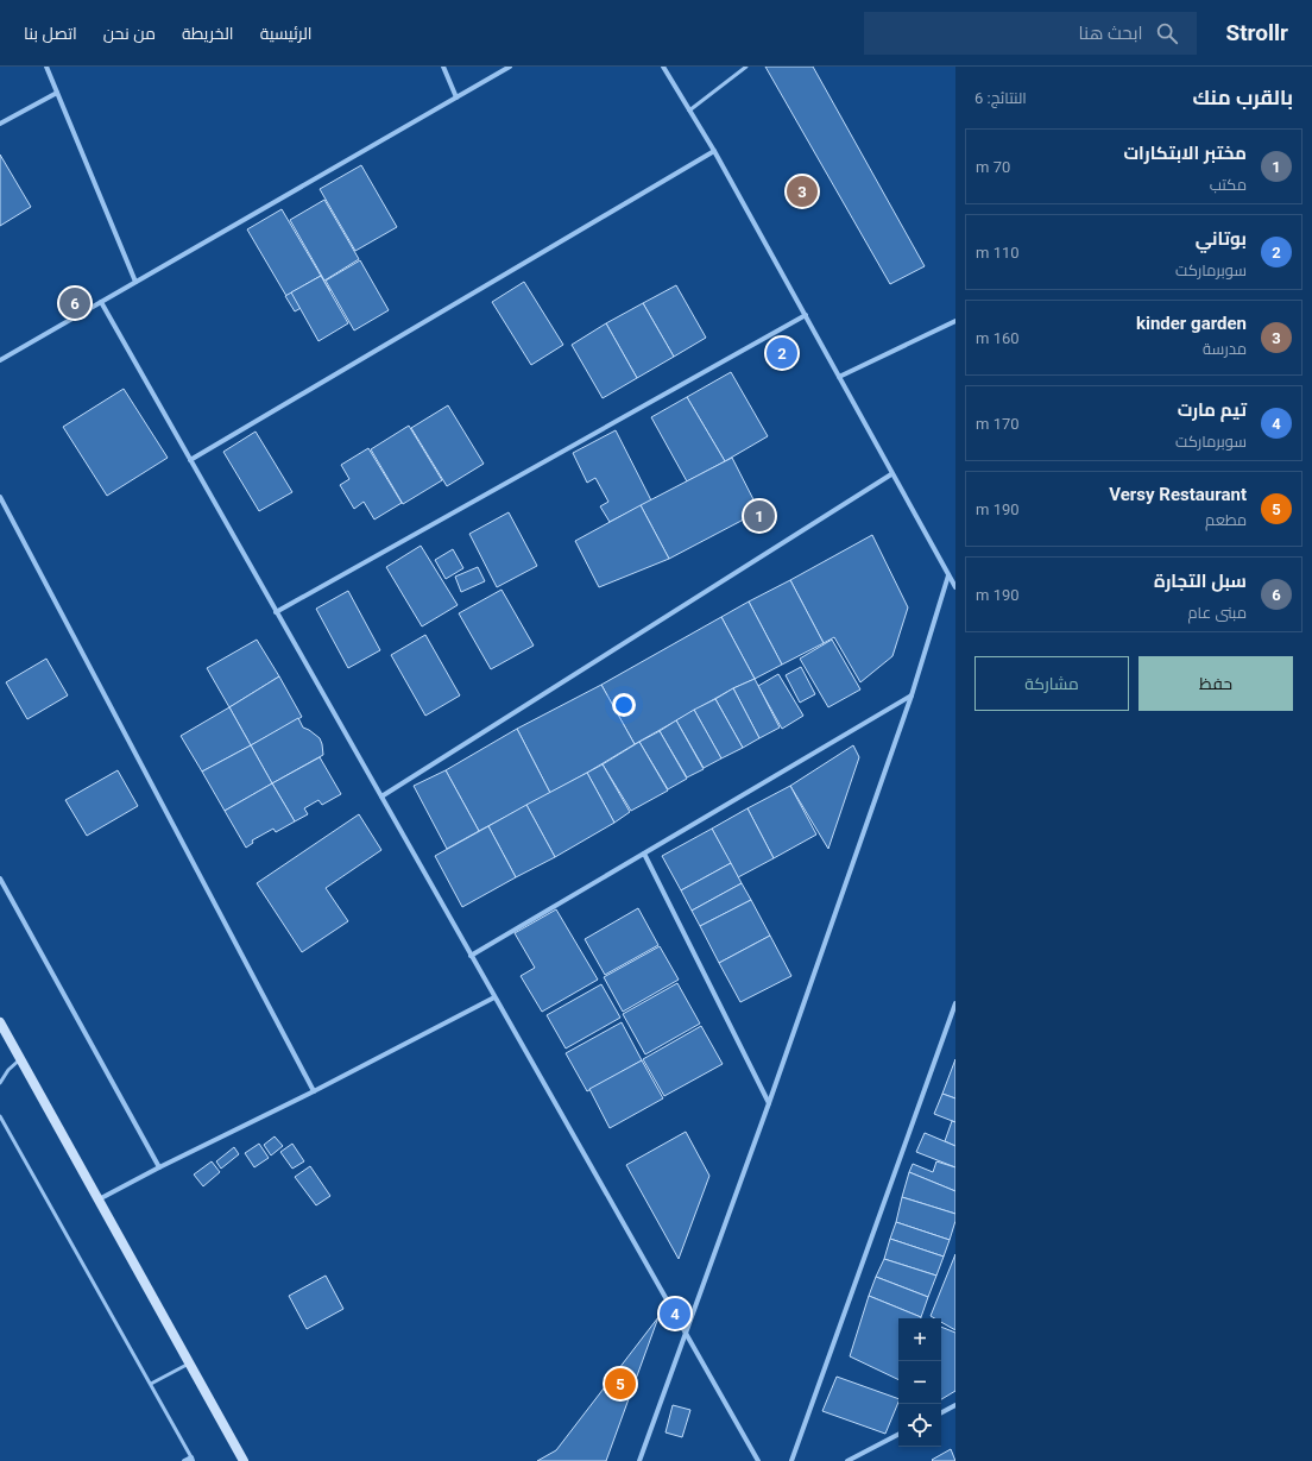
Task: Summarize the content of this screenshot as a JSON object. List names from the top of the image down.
{
  "page": {
    "header": "Strollr",
    "search": "ابحث هنا",
    "nav": [
      "الرئيسية",
      "الخريطة",
      "من نحن",
      "اتصل بنا"
    ],
    "heading": ["بالقرب منك", "النتائج: 6"],
    "list": [
      {
        "mark": "1",
        "name": "مختبر الابتكارات",
        "note": "مكتب",
        "value": "70 m"
      },
      {
        "mark": "2",
        "name": "بوتاني",
        "note": "سوبرماركت",
        "value": "110 m"
      },
      {
        "mark": "3",
        "name": "kinder garden",
        "note": "مدرسة",
        "value": "160 m"
      },
      {
        "mark": "4",
        "name": "تيم مارت",
        "note": "سوبرماركت",
        "value": "170 m"
      },
      {
        "mark": "5",
        "name": "Versy Restaurant",
        "note": "مطعم",
        "value": "190 m"
      },
      {
        "mark": "6",
        "name": "سبل التجارة",
        "note": "مبنى عام",
        "value": "190 m"
      }
    ],
    "pins": [
      "3",
      "6",
      "2",
      "1",
      "4",
      "5"
    ],
    "buttons": ["حفظ", "مشاركة"],
    "map_buttons": ["+", "−"]
  }
}
